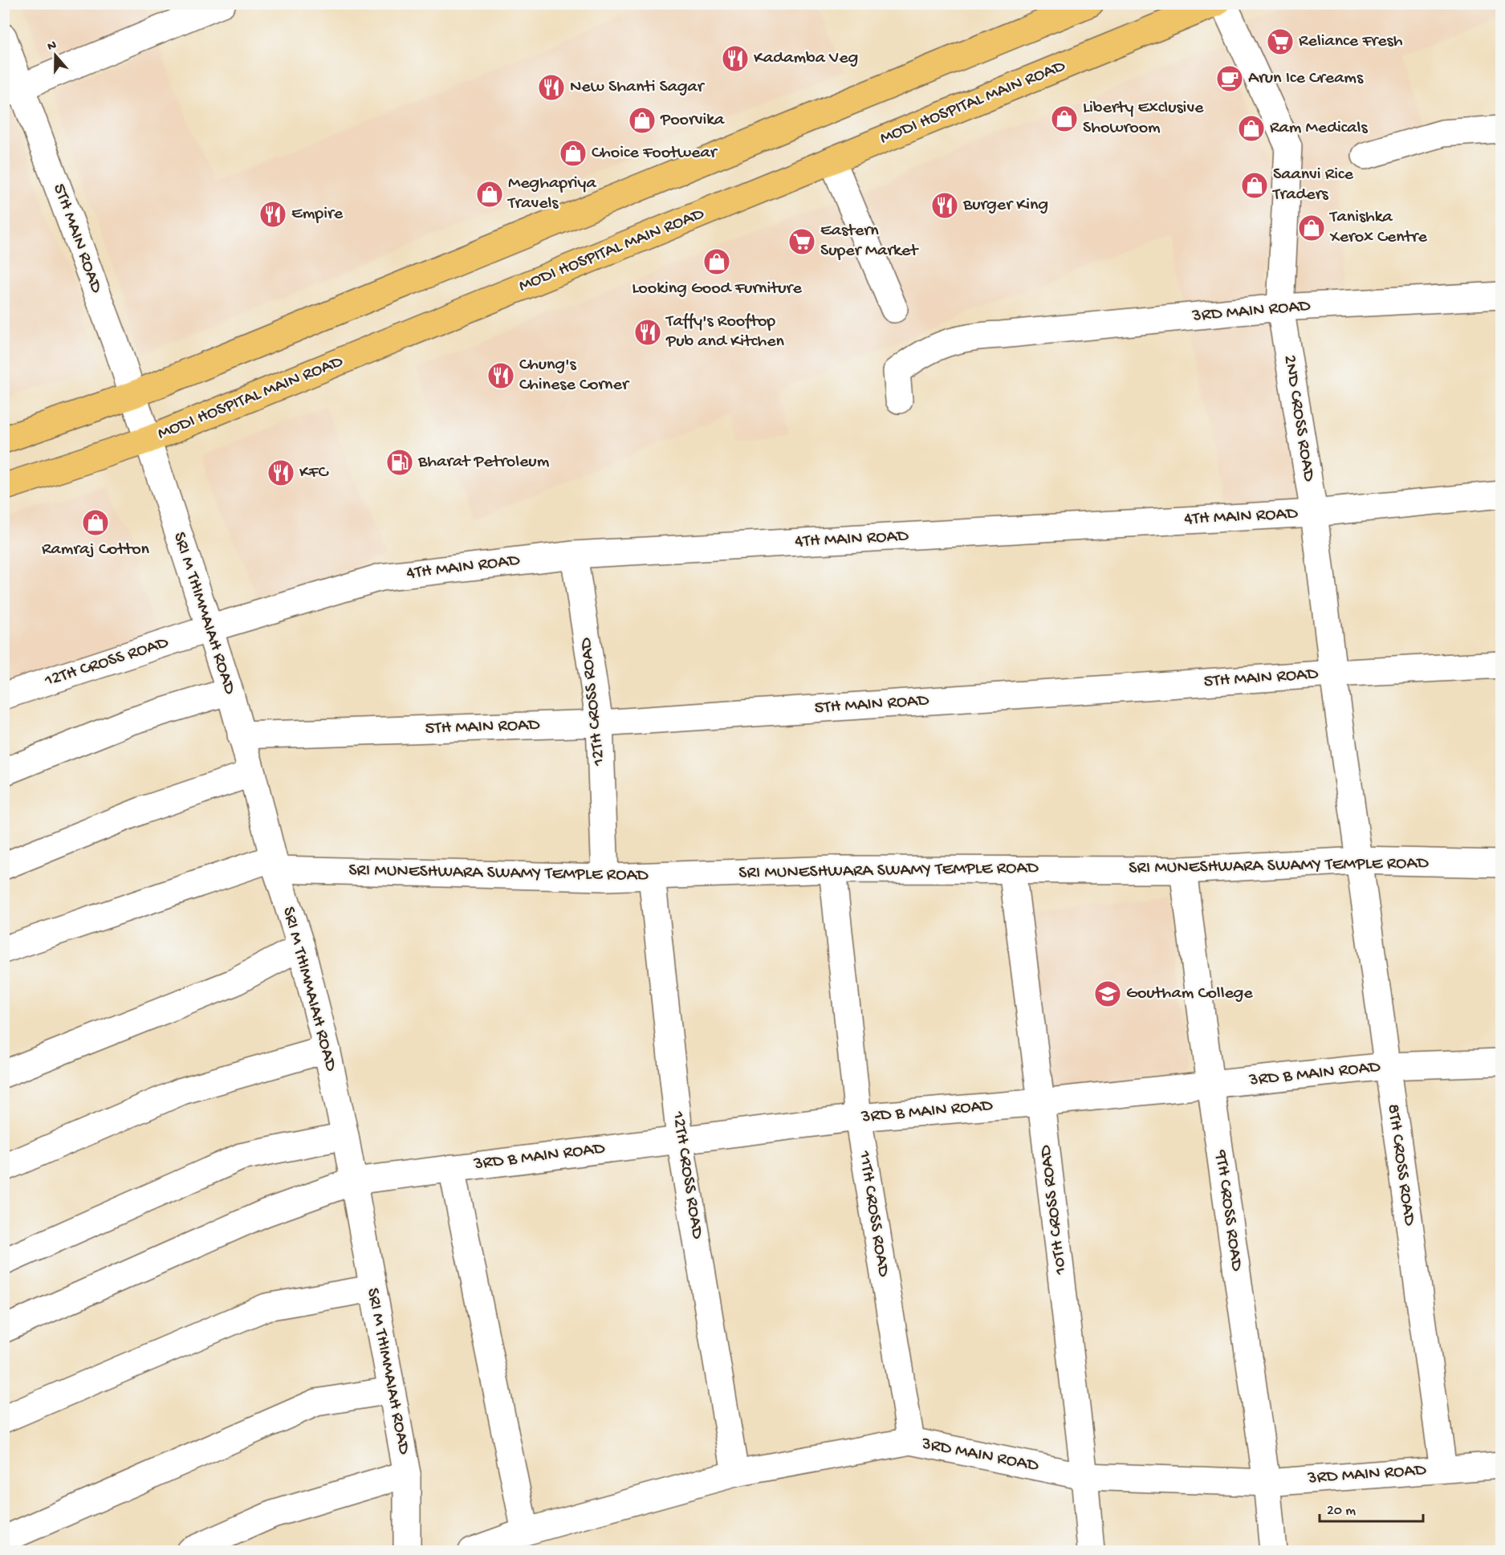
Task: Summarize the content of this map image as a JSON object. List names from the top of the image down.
{
  "streets": {
    "main road": ["MODI HOSPITAL MAIN ROAD"],
    "street": [
      "5TH MAIN ROAD",
      "3RD MAIN ROAD",
      "2ND CROSS ROAD",
      "4TH MAIN ROAD",
      "SRI M THIMMAIAH ROAD",
      "12TH CROSS ROAD",
      "SRI MUNESHWARA SWAMY TEMPLE ROAD",
      "3RD B MAIN ROAD",
      "8TH CROSS ROAD",
      "10TH CROSS ROAD",
      "9TH CROSS ROAD",
      "11TH CROSS ROAD"
    ]
  },
  "crossings": [
    ["MODI HOSPITAL MAIN ROAD", "5TH MAIN ROAD"],
    ["MODI HOSPITAL MAIN ROAD", "SRI M THIMMAIAH ROAD"],
    ["5TH MAIN ROAD", "2ND CROSS ROAD"],
    ["5TH MAIN ROAD", "SRI M THIMMAIAH ROAD"],
    ["5TH MAIN ROAD", "12TH CROSS ROAD"],
    ["3RD MAIN ROAD", "2ND CROSS ROAD"],
    ["3RD MAIN ROAD", "12TH CROSS ROAD"],
    ["3RD MAIN ROAD", "8TH CROSS ROAD"],
    ["3RD MAIN ROAD", "10TH CROSS ROAD"],
    ["3RD MAIN ROAD", "9TH CROSS ROAD"],
    ["3RD MAIN ROAD", "11TH CROSS ROAD"],
    ["2ND CROSS ROAD", "4TH MAIN ROAD"],
    ["2ND CROSS ROAD", "SRI MUNESHWARA SWAMY TEMPLE ROAD"],
    ["2ND CROSS ROAD", "8TH CROSS ROAD"],
    ["4TH MAIN ROAD", "SRI M THIMMAIAH ROAD"],
    ["4TH MAIN ROAD", "12TH CROSS ROAD"],
    ["SRI M THIMMAIAH ROAD", "12TH CROSS ROAD"],
    ["SRI M THIMMAIAH ROAD", "SRI MUNESHWARA SWAMY TEMPLE ROAD"],
    ["SRI M THIMMAIAH ROAD", "3RD B MAIN ROAD"],
    ["12TH CROSS ROAD", "SRI MUNESHWARA SWAMY TEMPLE ROAD"],
    ["12TH CROSS ROAD", "3RD B MAIN ROAD"],
    ["SRI MUNESHWARA SWAMY TEMPLE ROAD", "8TH CROSS ROAD"],
    ["SRI MUNESHWARA SWAMY TEMPLE ROAD", "10TH CROSS ROAD"],
    ["SRI MUNESHWARA SWAMY TEMPLE ROAD", "9TH CROSS ROAD"],
    ["SRI MUNESHWARA SWAMY TEMPLE ROAD", "11TH CROSS ROAD"],
    ["3RD B MAIN ROAD", "8TH CROSS ROAD"],
    ["3RD B MAIN ROAD", "10TH CROSS ROAD"],
    ["3RD B MAIN ROAD", "9TH CROSS ROAD"],
    ["3RD B MAIN ROAD", "11TH CROSS ROAD"]
  ],
  "places": {
    "supermarket": ["Reliance Fresh", "Eastern Super Market"],
    "restaurant": [
      "Kadamba Veg",
      "New Shanti Sagar",
      "Burger King",
      "Empire",
      "Taffy's Rooftop Pub and Kitchen",
      "Chung's Chinese Corner",
      "KFC"
    ],
    "cafe": ["Arun Ice Creams"],
    "shop": [
      "Liberty Exclusive Showroom",
      "Poorvika",
      "Ram Medicals",
      "Choice Footwear",
      "Saanvi Rice Traders",
      "Meghapriya Travels",
      "Tanishka Xerox Centre",
      "Looking Good Furniture",
      "Ramraj Cotton"
    ],
    "fuel station": ["Bharat Petroleum"],
    "school or university": ["Goutham College"]
  },
  "scale_bar": "20 m",
  "north": "top"
}
